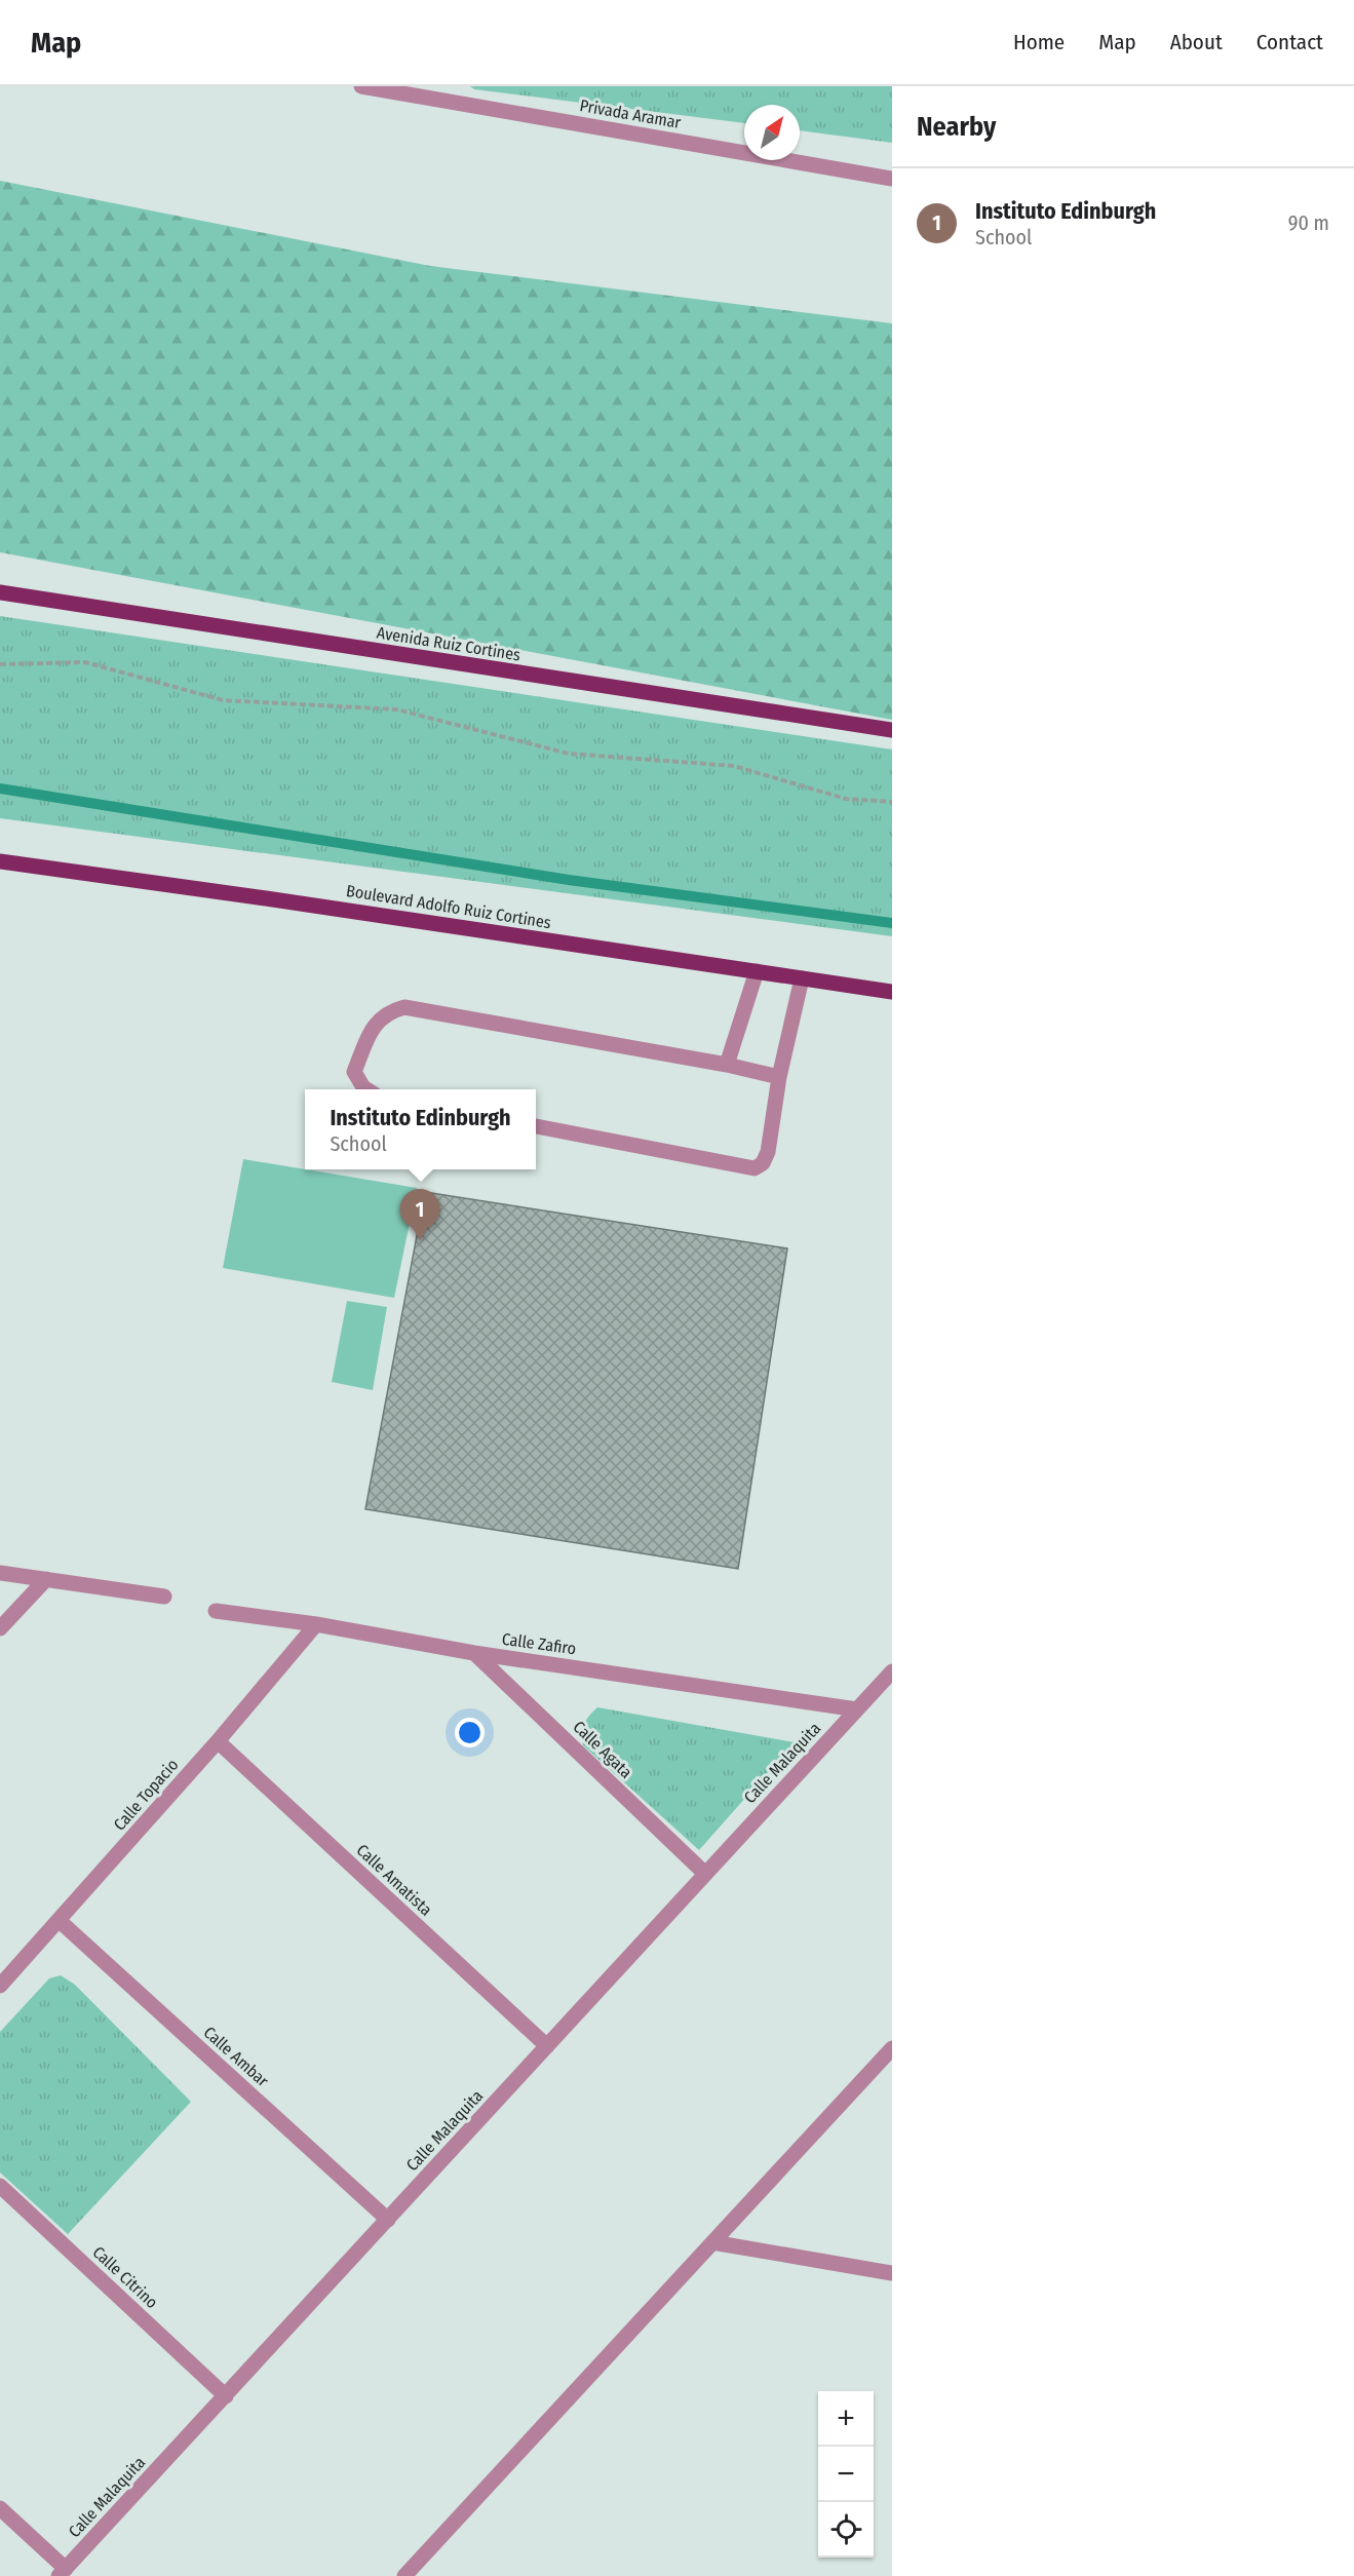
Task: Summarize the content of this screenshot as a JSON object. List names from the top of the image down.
{
  "streets": {
    "main road": ["Avenida Ruiz Cortines", "Boulevard Adolfo Ruiz Cortines"],
    "street": [
      "Privada Aramar",
      "Calle Zafiro",
      "Calle Agata",
      "Calle Malaquita",
      "Calle Topacio",
      "Calle Amatista",
      "Calle Ambar",
      "Calle Citrino"
    ]
  },
  "crossings": [
    ["Calle Zafiro", "Calle Agata"],
    ["Calle Zafiro", "Calle Malaquita"],
    ["Calle Zafiro", "Calle Topacio"],
    ["Calle Agata", "Calle Malaquita"],
    ["Calle Malaquita", "Calle Amatista"],
    ["Calle Malaquita", "Calle Ambar"],
    ["Calle Malaquita", "Calle Citrino"],
    ["Calle Topacio", "Calle Amatista"],
    ["Calle Topacio", "Calle Ambar"]
  ],
  "north": "top right",
  "page": {
    "header": "Map",
    "nav": [
      "Home",
      "Map",
      "About",
      "Contact"
    ],
    "heading": "Nearby",
    "list": [
      {
        "mark": "1",
        "name": "Instituto Edinburgh",
        "note": "School",
        "value": "90 m"
      }
    ],
    "popup": ["Instituto Edinburgh", "School"],
    "pins": "1",
    "map_buttons": ["+", "−"]
  }
}
